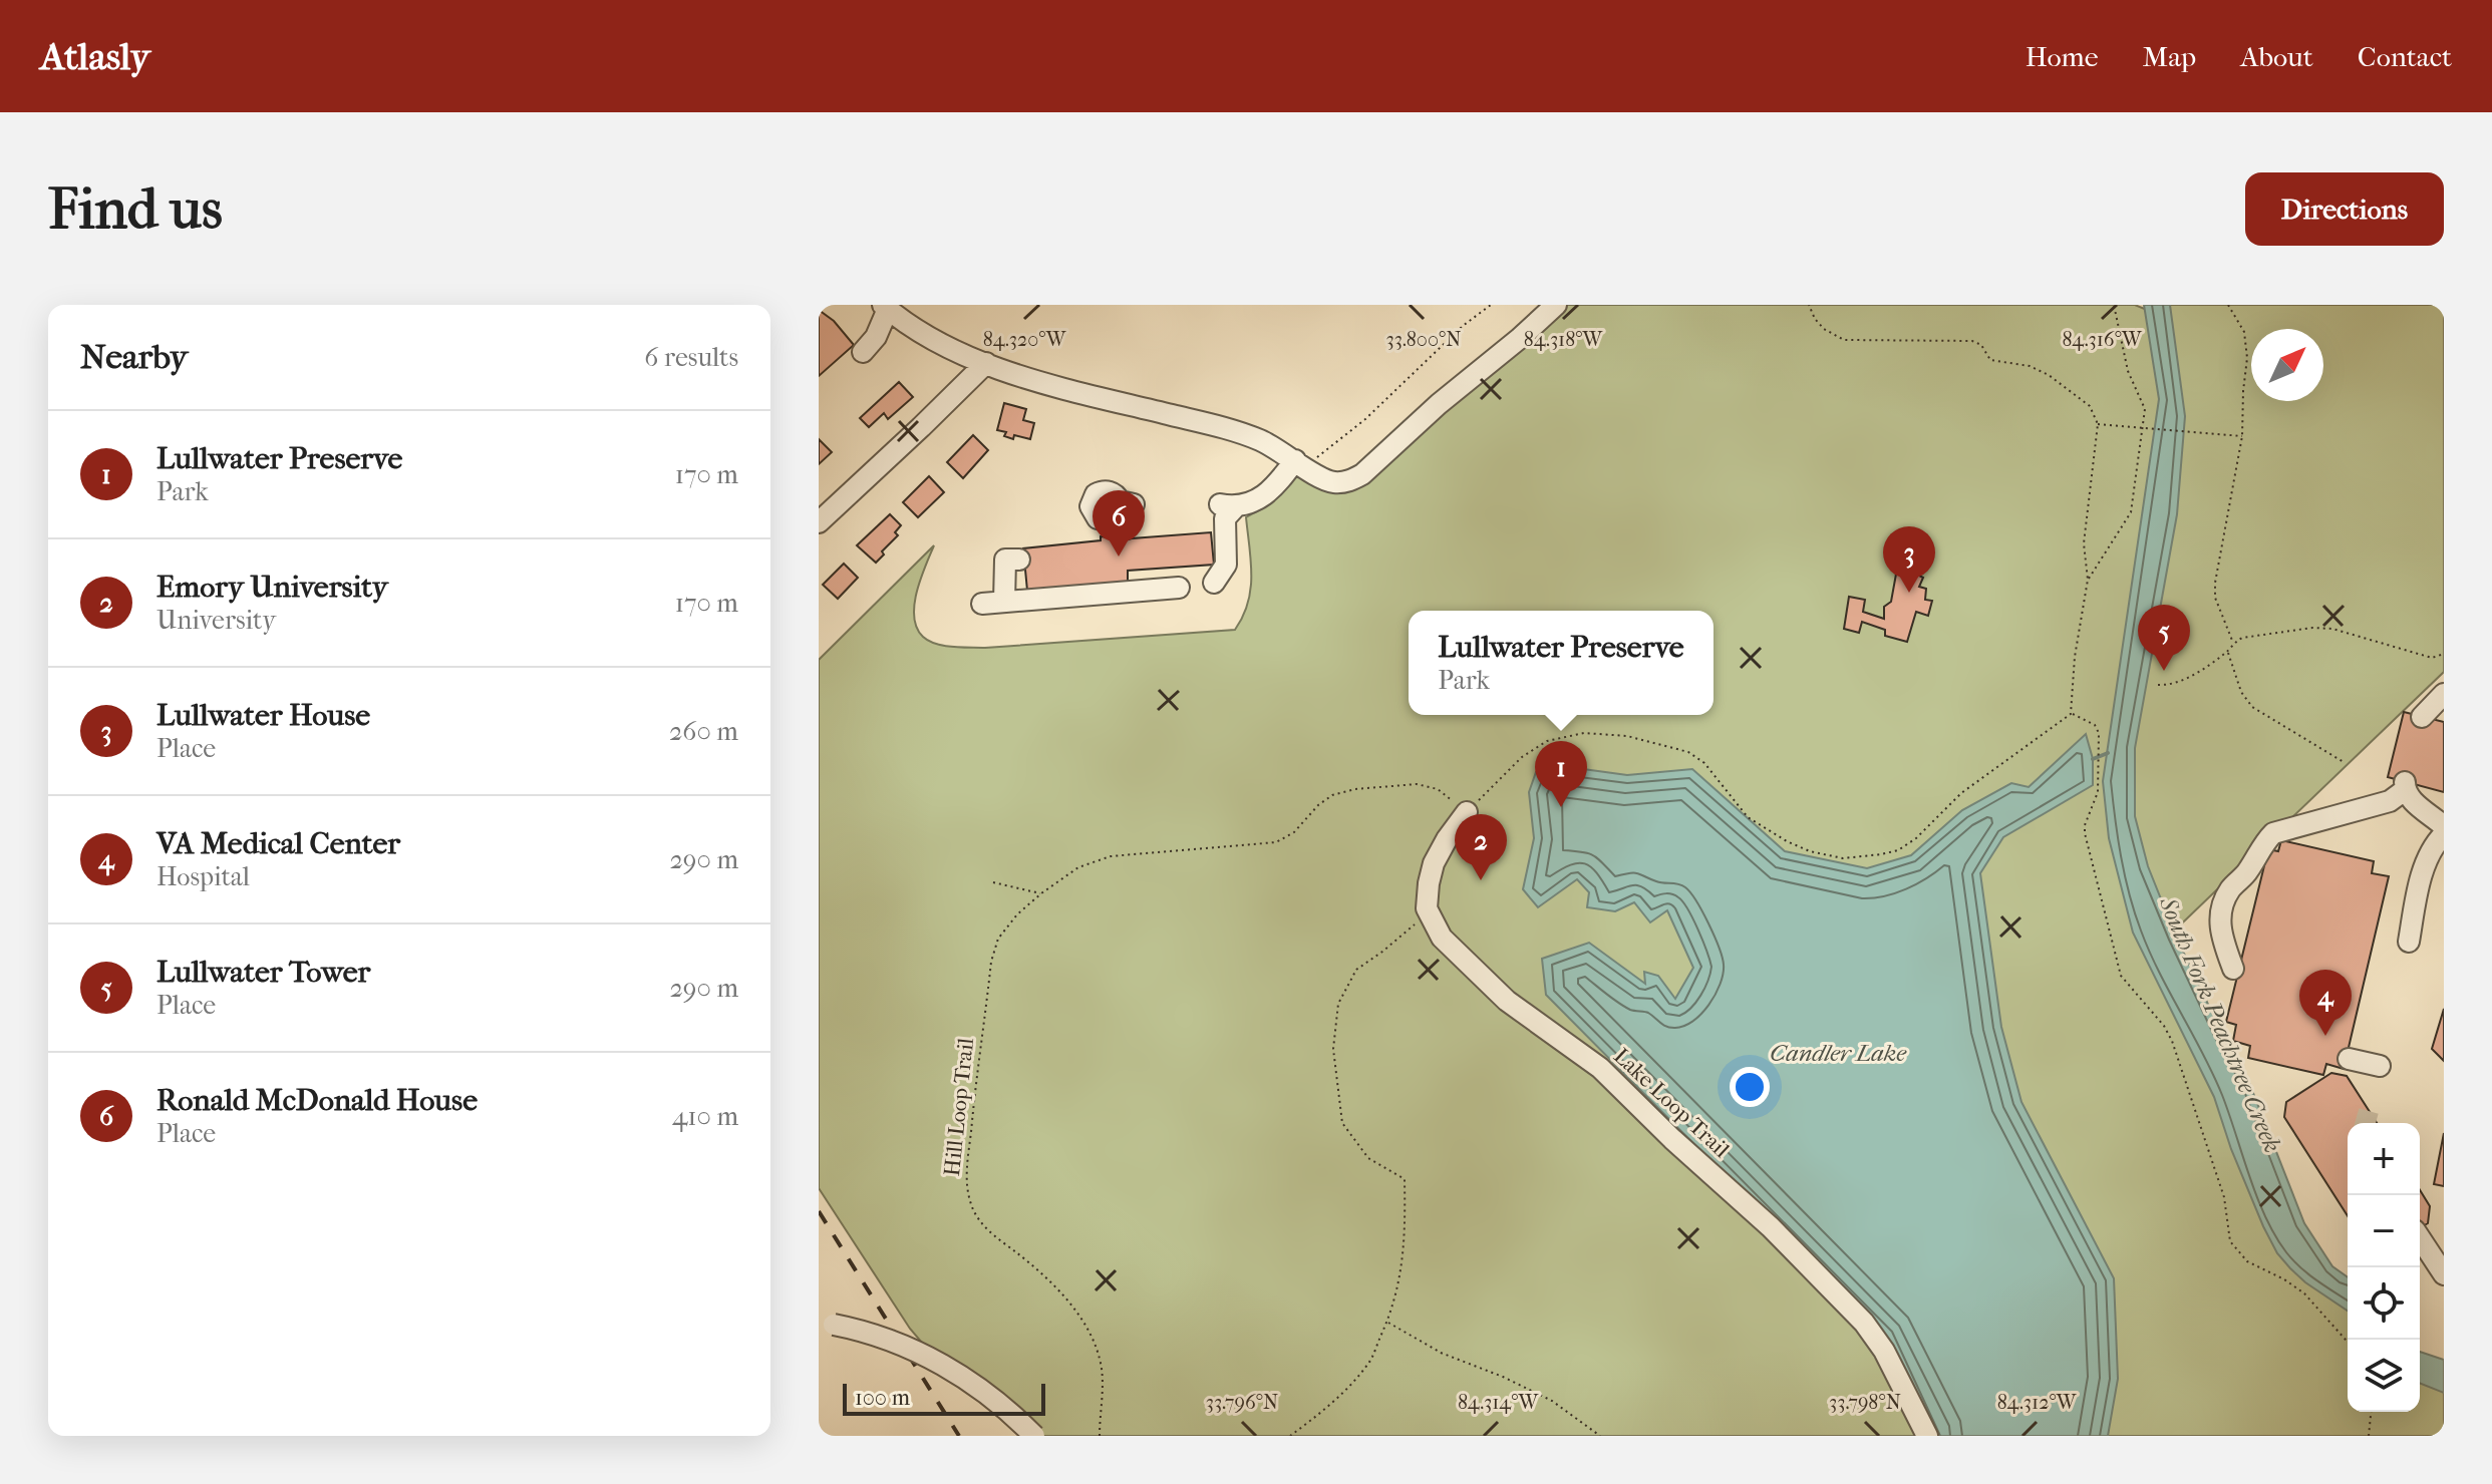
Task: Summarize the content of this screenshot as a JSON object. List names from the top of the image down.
{
  "streets": {
    "street": ["Lake Loop Trail"],
    "path": ["Hill Loop Trail"]
  },
  "water": ["South Fork Peachtree Creek", "Candler Lake"],
  "scale_bar": "100 m",
  "north": "top right",
  "page": {
    "header": "Atlasly",
    "nav": [
      "Home",
      "Map",
      "About",
      "Contact"
    ],
    "buttons": "Directions",
    "title": "Find us",
    "heading": ["Nearby", "6 results"],
    "list": [
      {
        "mark": "1",
        "name": "Lullwater Preserve",
        "note": "Park",
        "value": "170 m"
      },
      {
        "mark": "2",
        "name": "Emory University",
        "note": "University",
        "value": "170 m"
      },
      {
        "mark": "3",
        "name": "Lullwater House",
        "note": "Place",
        "value": "260 m"
      },
      {
        "mark": "4",
        "name": "VA Medical Center",
        "note": "Hospital",
        "value": "290 m"
      },
      {
        "mark": "5",
        "name": "Lullwater Tower",
        "note": "Place",
        "value": "290 m"
      },
      {
        "mark": "6",
        "name": "Ronald McDonald House",
        "note": "Place",
        "value": "410 m"
      }
    ],
    "pins": [
      "6",
      "3",
      "5",
      "1",
      "2",
      "4"
    ],
    "popup": ["Lullwater Preserve", "Park"],
    "map_buttons": ["+", "−"],
    "scale": "100 m"
  },
  "coordinates": [
    "84.320°W",
    "84.318°W",
    "84.316°W",
    "33.800°N",
    "33.796°N",
    "33.798°N",
    "84.314°W",
    "84.312°W"
  ]
}
